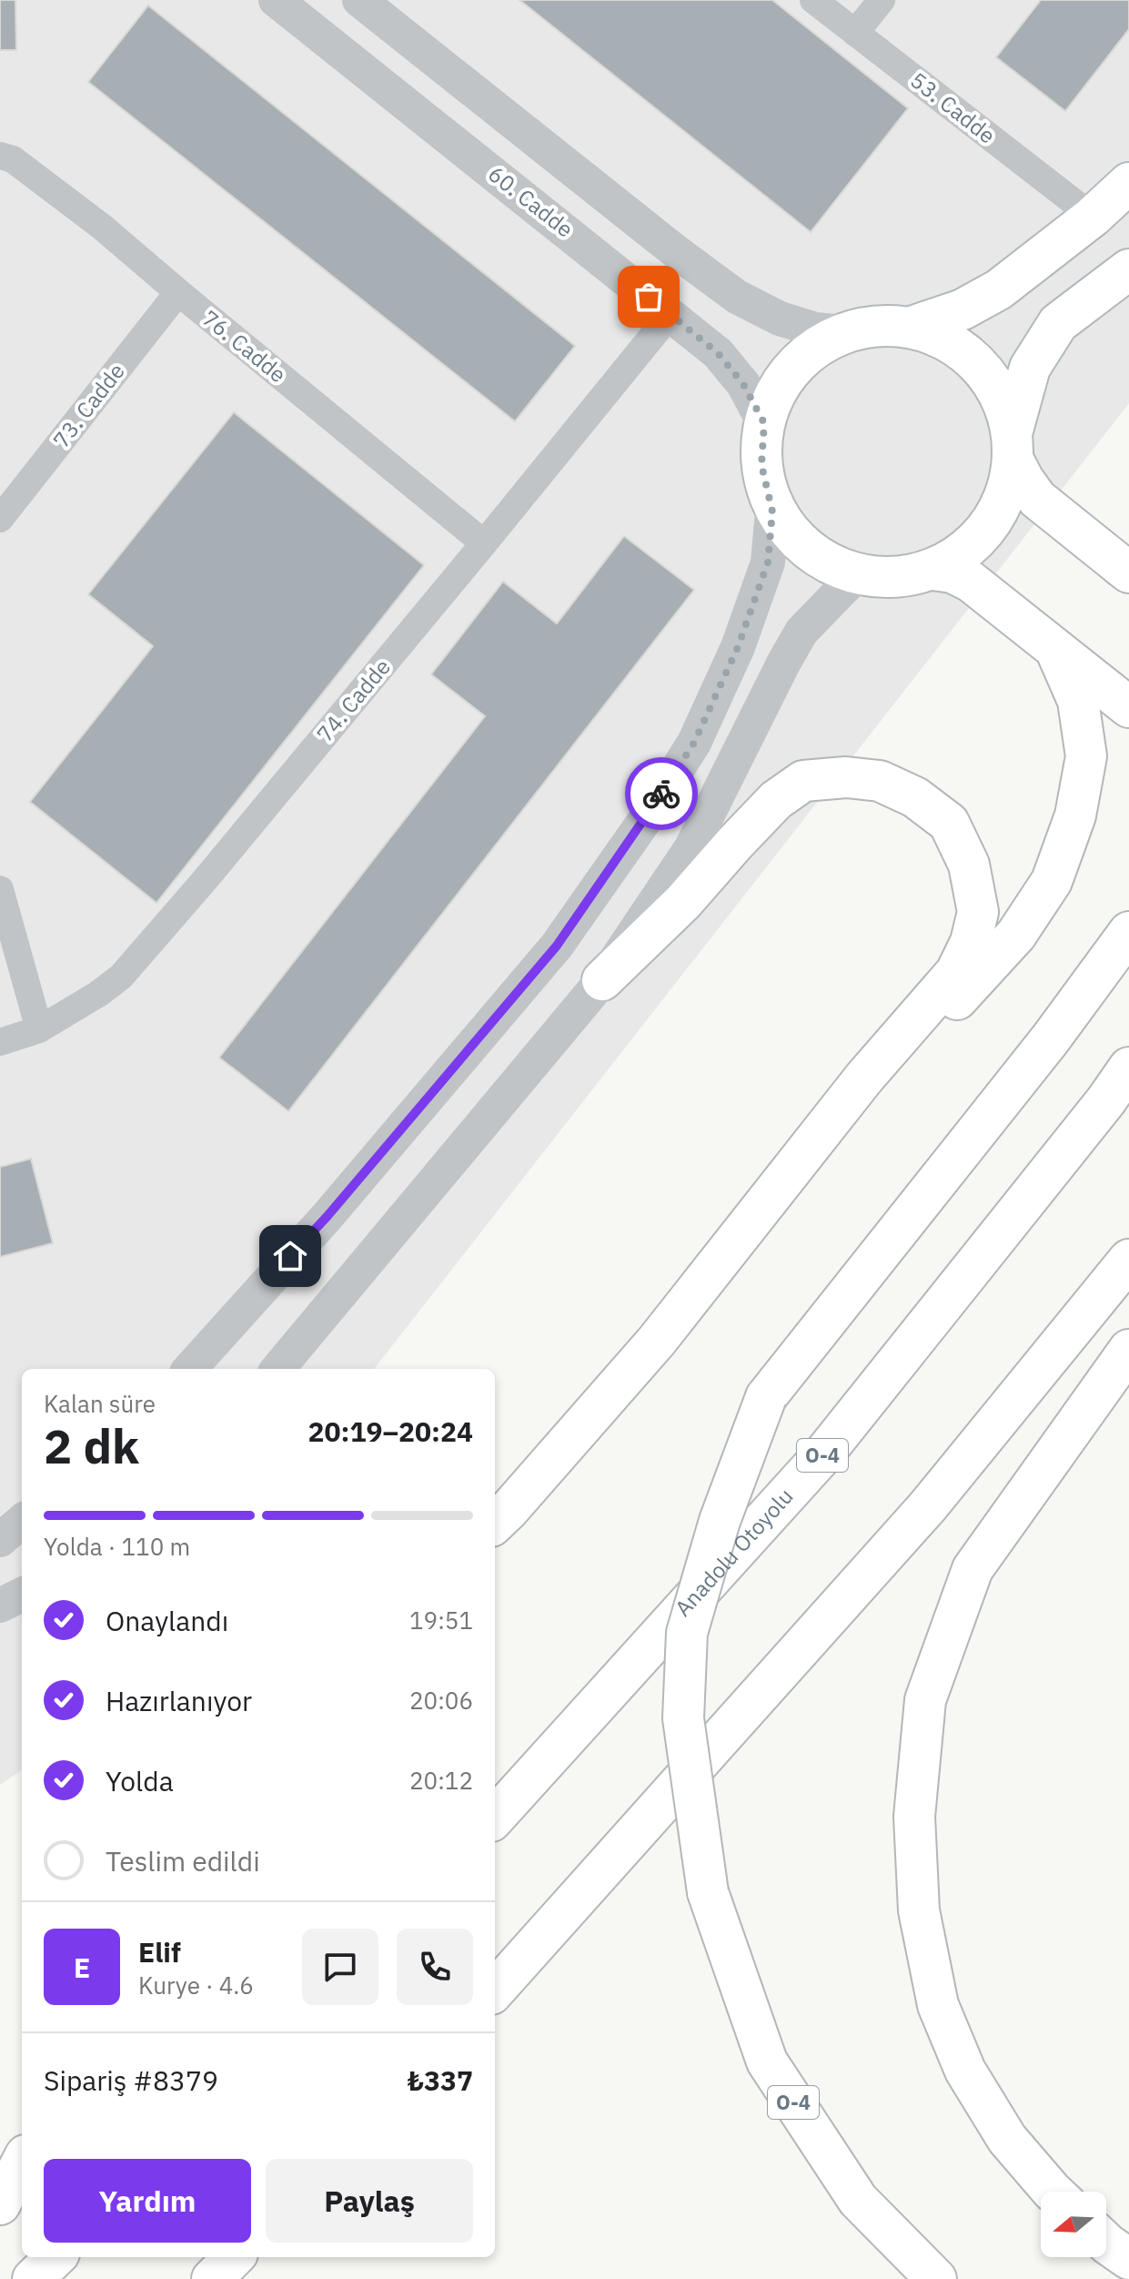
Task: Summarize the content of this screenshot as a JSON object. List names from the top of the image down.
{
  "streets": {
    "main road": ["O-4", "Anadolu Otoyolu"],
    "street": [
      "53. Cadde",
      "60. Cadde",
      "76. Cadde",
      "73. Cadde",
      "74. Cadde"
    ]
  },
  "crossings": [
    ["60. Cadde", "74. Cadde"],
    ["76. Cadde", "73. Cadde"],
    ["76. Cadde", "74. Cadde"]
  ],
  "north": "left",
  "page": {
    "heading": ["2 dk", "Kalan süre", "20:19–20:24"],
    "panel": [
      "Elif",
      "Kurye · 4.6",
      "Sipariş #8379",
      "₺337"
    ],
    "bar": "Yolda · 110 m",
    "list": [
      ["Onaylandı", "19:51"],
      ["Hazırlanıyor", "20:06"],
      ["Yolda", "20:12"],
      "Teslim edildi"
    ],
    "round": "E",
    "buttons": ["Yardım", "Paylaş"]
  }
}
